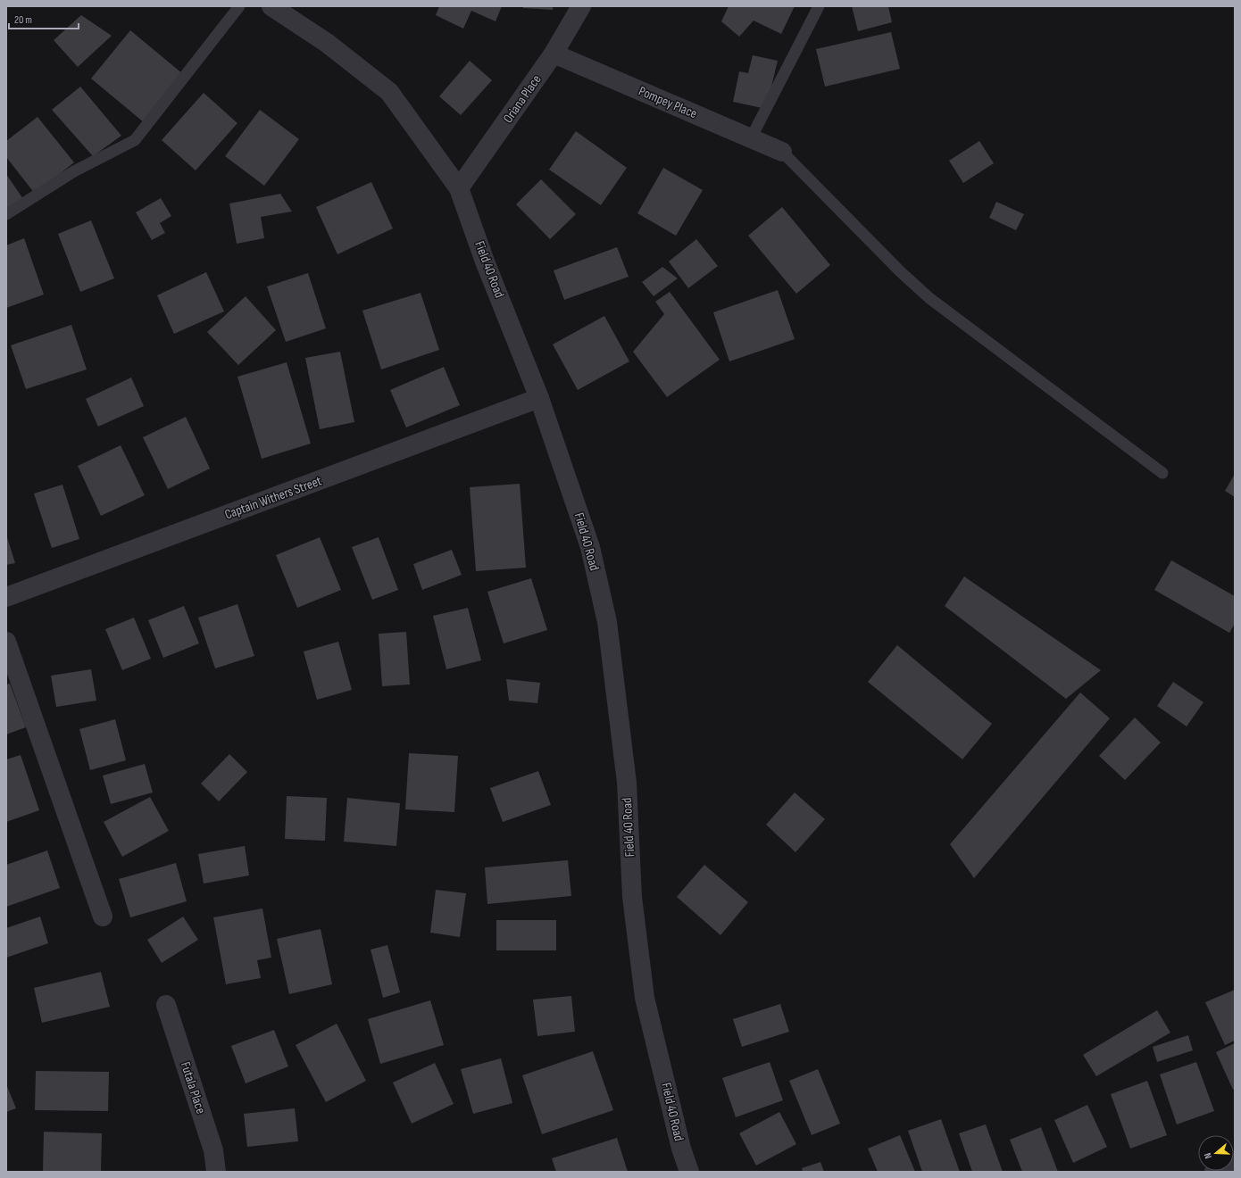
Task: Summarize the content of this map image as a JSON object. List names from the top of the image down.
{
  "streets": {
    "street": [
      "Oriana Place",
      "Pompey Place",
      "Field 40 Road",
      "Captain Withers Street",
      "Futala Place"
    ]
  },
  "crossings": [
    ["Oriana Place", "Pompey Place"],
    ["Oriana Place", "Field 40 Road"],
    ["Field 40 Road", "Captain Withers Street"]
  ],
  "scale_bar": "20 m",
  "north": "left"
}
